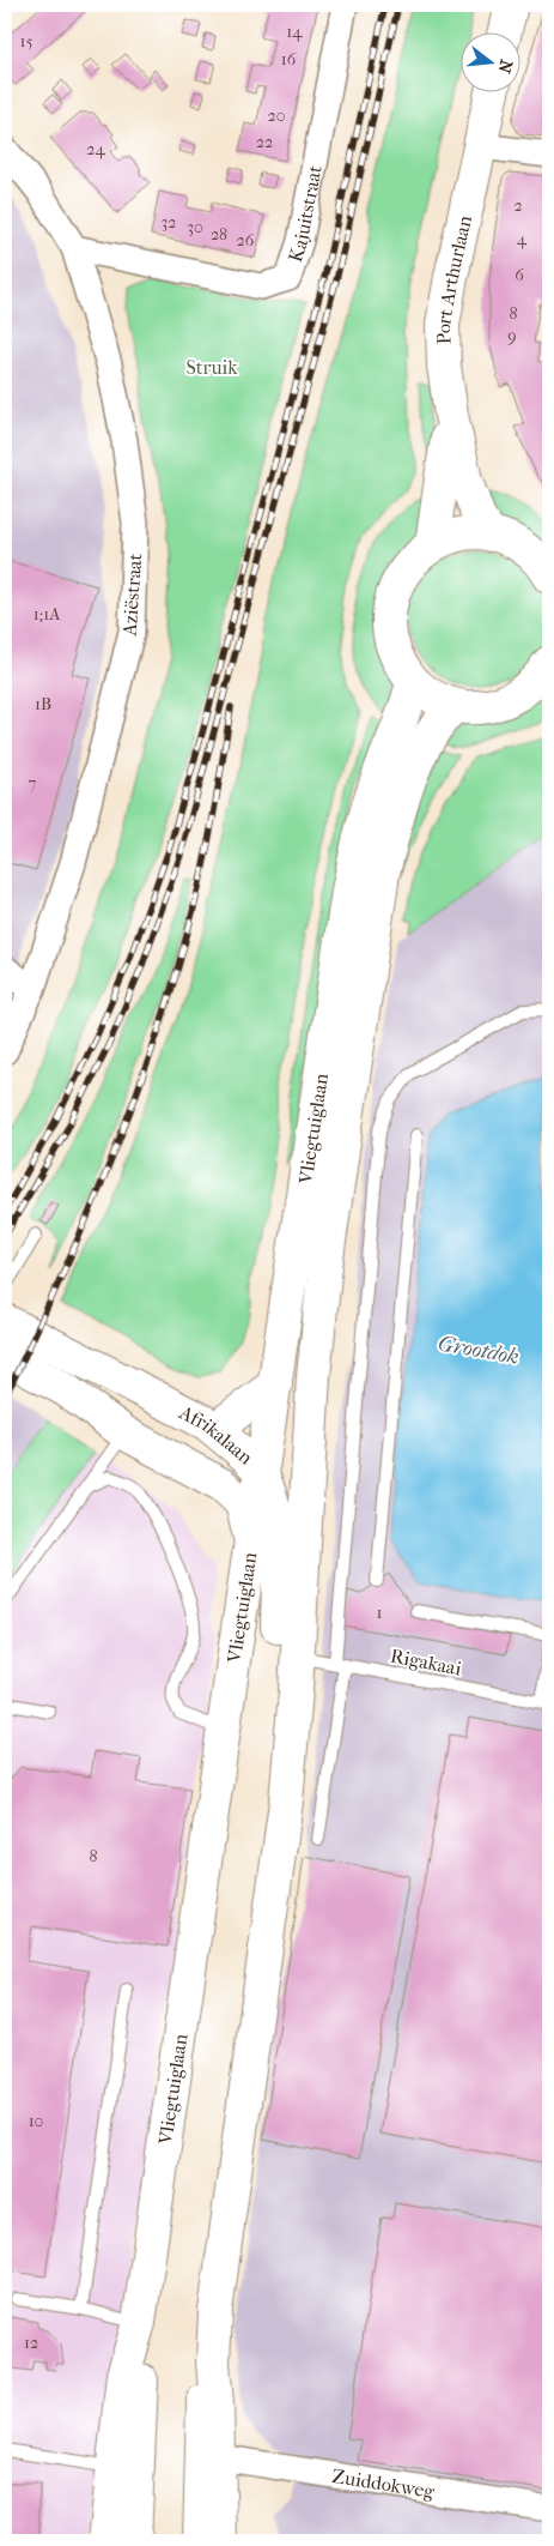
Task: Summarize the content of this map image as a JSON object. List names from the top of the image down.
{
  "streets": {
    "main road": ["Port Arthurlaan", "Vliegtuiglaan", "Afrikalaan"],
    "street": ["Kajuitstraat", "Aziëstraat", "Zuiddokweg"],
    "lane": ["Rigakaai"]
  },
  "crossings": [
    ["Kajuitstraat", "Aziëstraat"],
    ["Vliegtuiglaan", "Afrikalaan"],
    ["Vliegtuiglaan", "Rigakaai"],
    ["Vliegtuiglaan", "Zuiddokweg"]
  ],
  "water": ["Grootdok"],
  "parks": ["Struik"],
  "house_numbers": [
    "14",
    "15",
    "16",
    "20",
    "22",
    "24",
    "2",
    "32",
    "30",
    "28",
    "4",
    "26",
    "6",
    "8",
    "9",
    "1;1A",
    "1B",
    "7",
    "1",
    "8",
    "10",
    "12"
  ],
  "north": "right"
}
